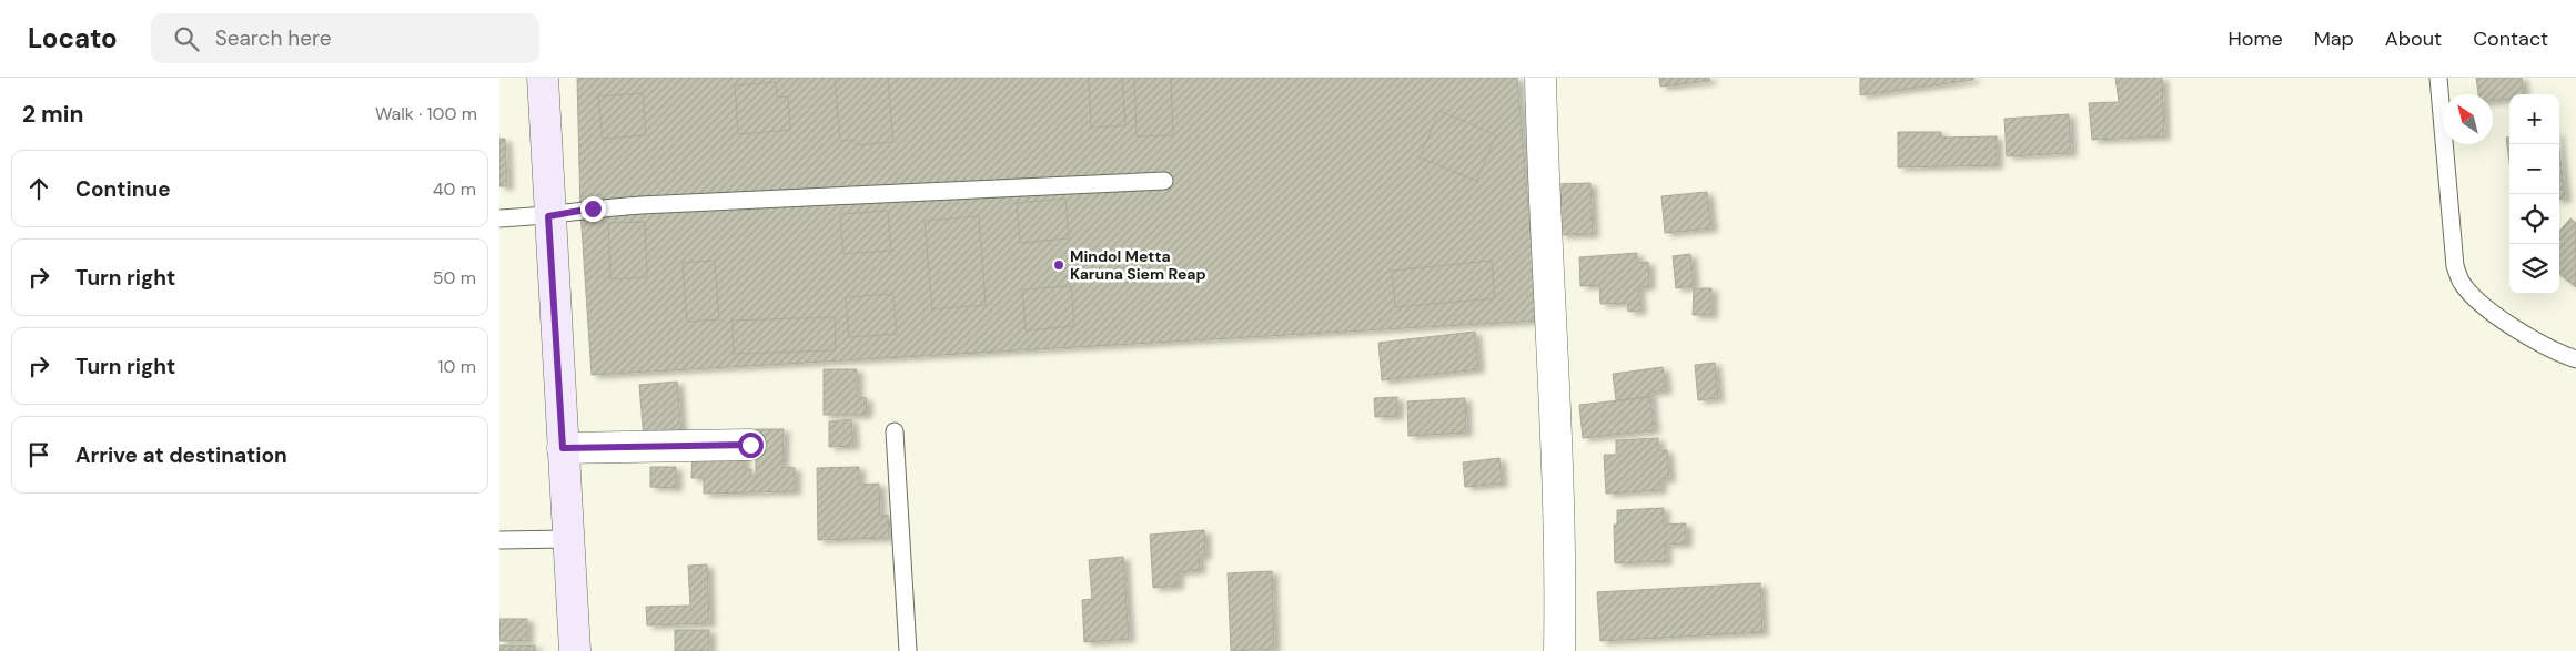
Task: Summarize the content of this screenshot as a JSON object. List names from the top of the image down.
{
  "places": ["Mindol Metta Karuna Siem Reap"],
  "north": "top left",
  "page": {
    "header": "Locato",
    "search": "Search here",
    "nav": [
      "Home",
      "Map",
      "About",
      "Contact"
    ],
    "heading": ["2 min", "Walk · 100 m"],
    "map_buttons": ["+", "−"],
    "list": [
      ["Continue", "40 m"],
      ["Turn right", "50 m"],
      ["Turn right", "10 m"],
      "Arrive at destination"
    ]
  }
}
